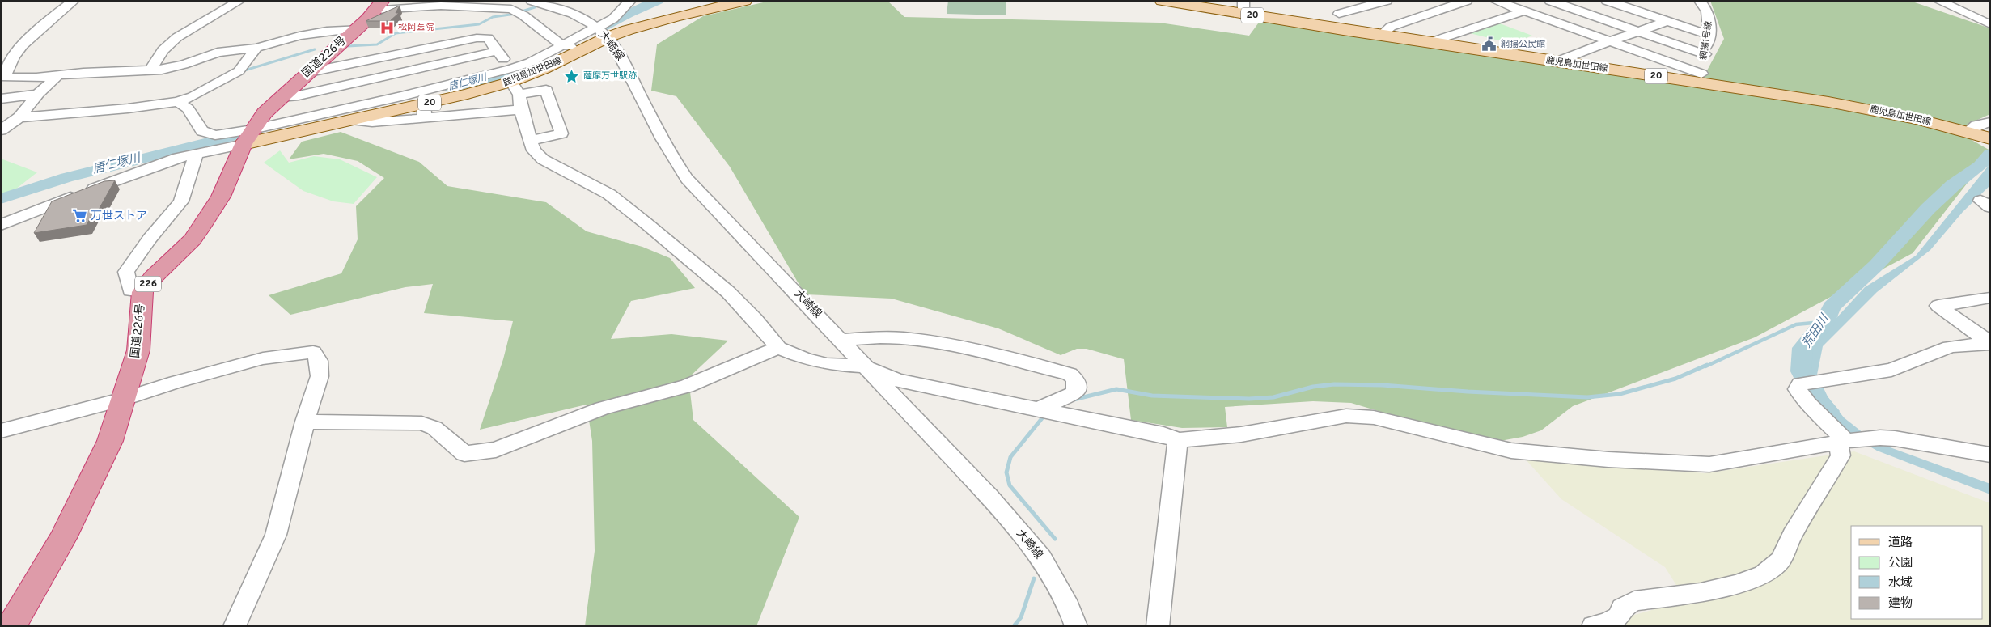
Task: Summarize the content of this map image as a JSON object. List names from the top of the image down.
{
  "streets": {
    "highway": ["国道226号", "226"],
    "main road": ["20", "鹿児島加世田線"],
    "street": ["網揚1号線", "大崎線"]
  },
  "crossings": [
    ["網揚1号線", "鹿児島加世田線"],
    ["大崎線", "鹿児島加世田線"],
    ["国道226号", "鹿児島加世田線"]
  ],
  "water": ["唐仁塚川", "荒田川"],
  "places": {
    "hospital": ["松岡医院"],
    "public building": ["網揚公民館"],
    "place": ["薩摩万世駅跡"],
    "supermarket": ["万世ストア"]
  },
  "legend": [
    "道路",
    "公園",
    "水域",
    "建物"
  ]
}
